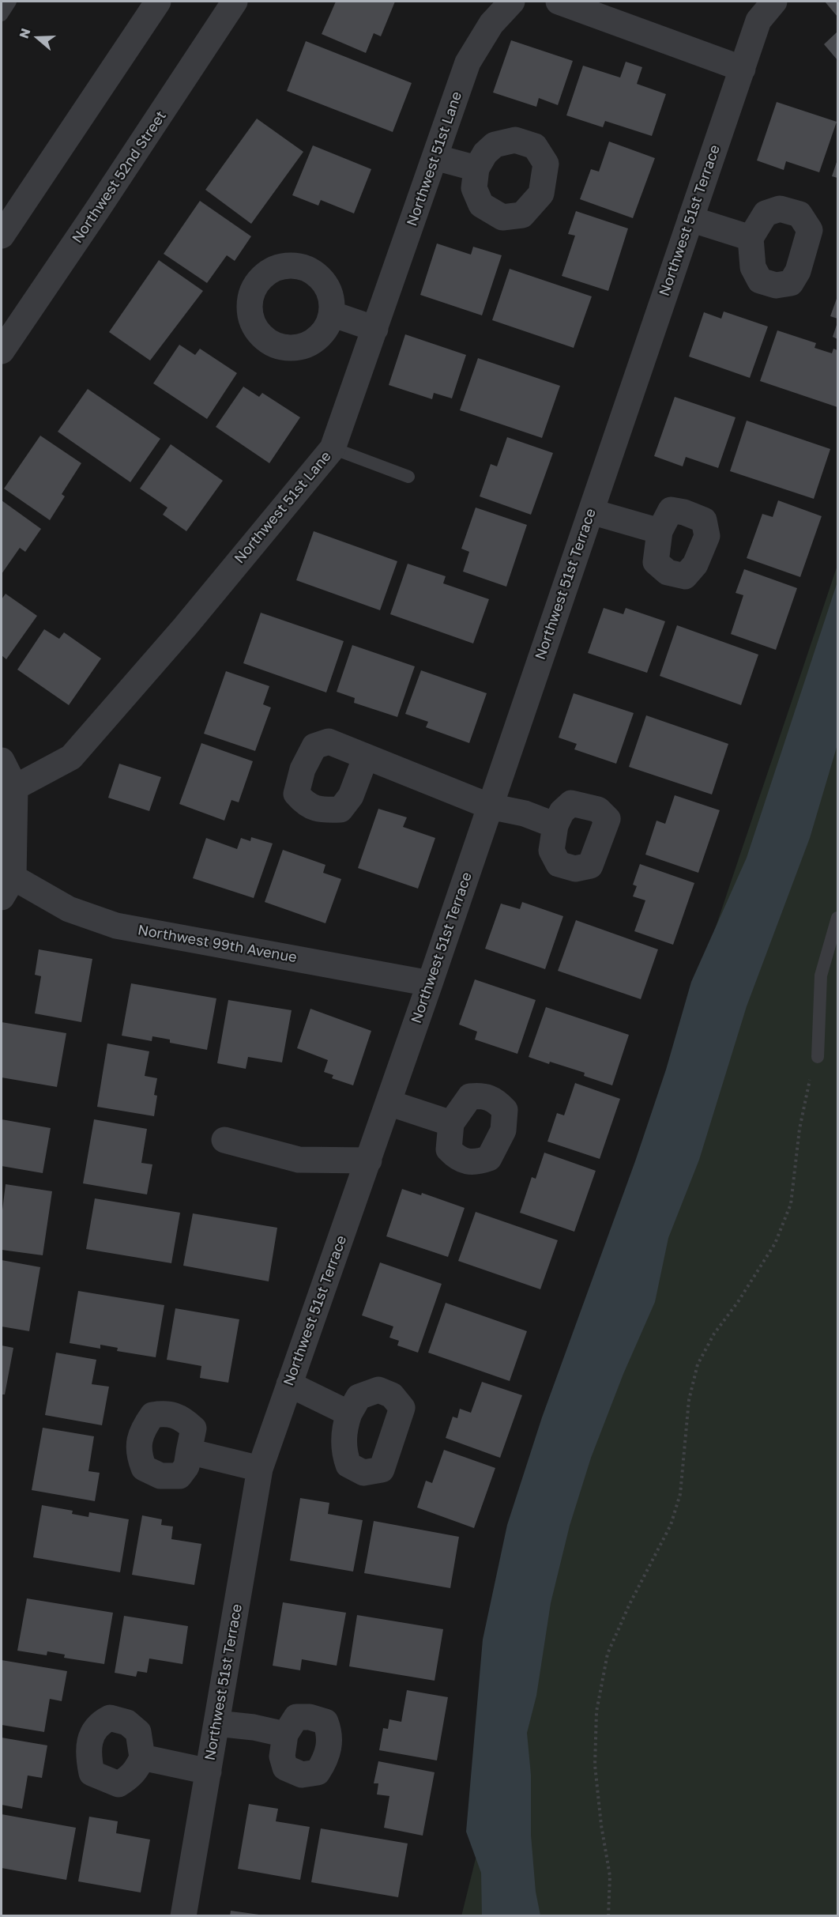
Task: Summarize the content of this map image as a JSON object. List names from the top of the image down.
{
  "streets": {
    "street": [
      "Northwest 51st Lane",
      "Northwest 52nd Street",
      "Northwest 51st Terrace",
      "Northwest 99th Avenue"
    ]
  },
  "crossings": [
    ["Northwest 51st Terrace", "Northwest 99th Avenue"]
  ],
  "north": "left"
}
